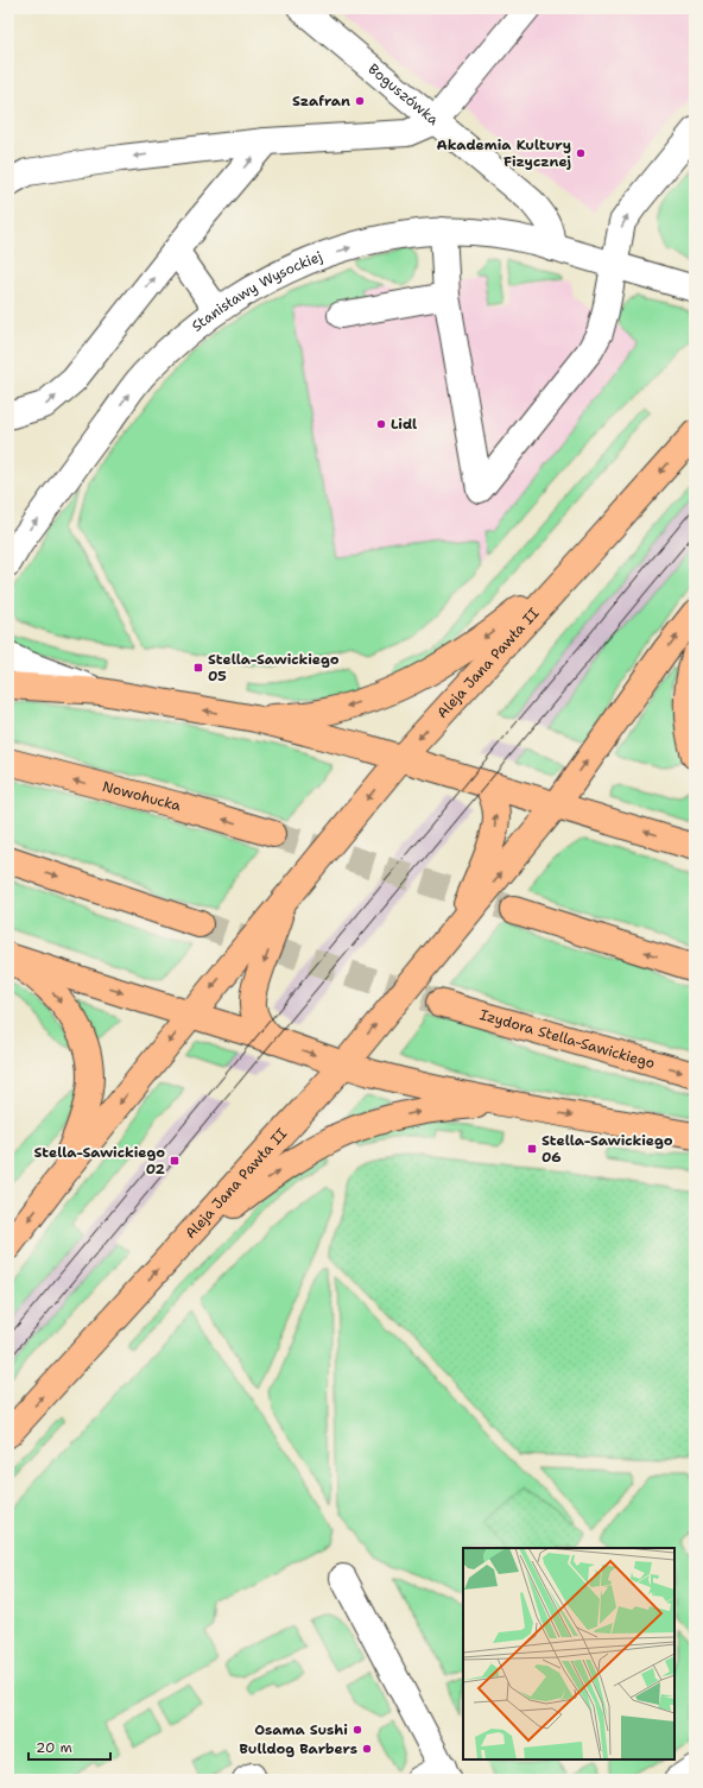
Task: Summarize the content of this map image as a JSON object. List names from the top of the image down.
{
  "streets": {
    "main road": ["Aleja Jana Pawła II", "Nowohucka", "Izydora Stella-Sawickiego"],
    "street": ["Boguszówka", "Stanisławy Wysockiej"]
  },
  "crossings": [
    ["Boguszówka", "Stanisławy Wysockiej"]
  ],
  "places": {
    "other": [
      "Szafran",
      "Akademia Kultury Fizycznej",
      "Lidl",
      "Osama Sushi",
      "Bulldog Barbers"
    ],
    "transit": ["Stella-Sawickiego 05", "Stella-Sawickiego 06", "Stella-Sawickiego 02"]
  },
  "scale_bar": "20 m"
}
